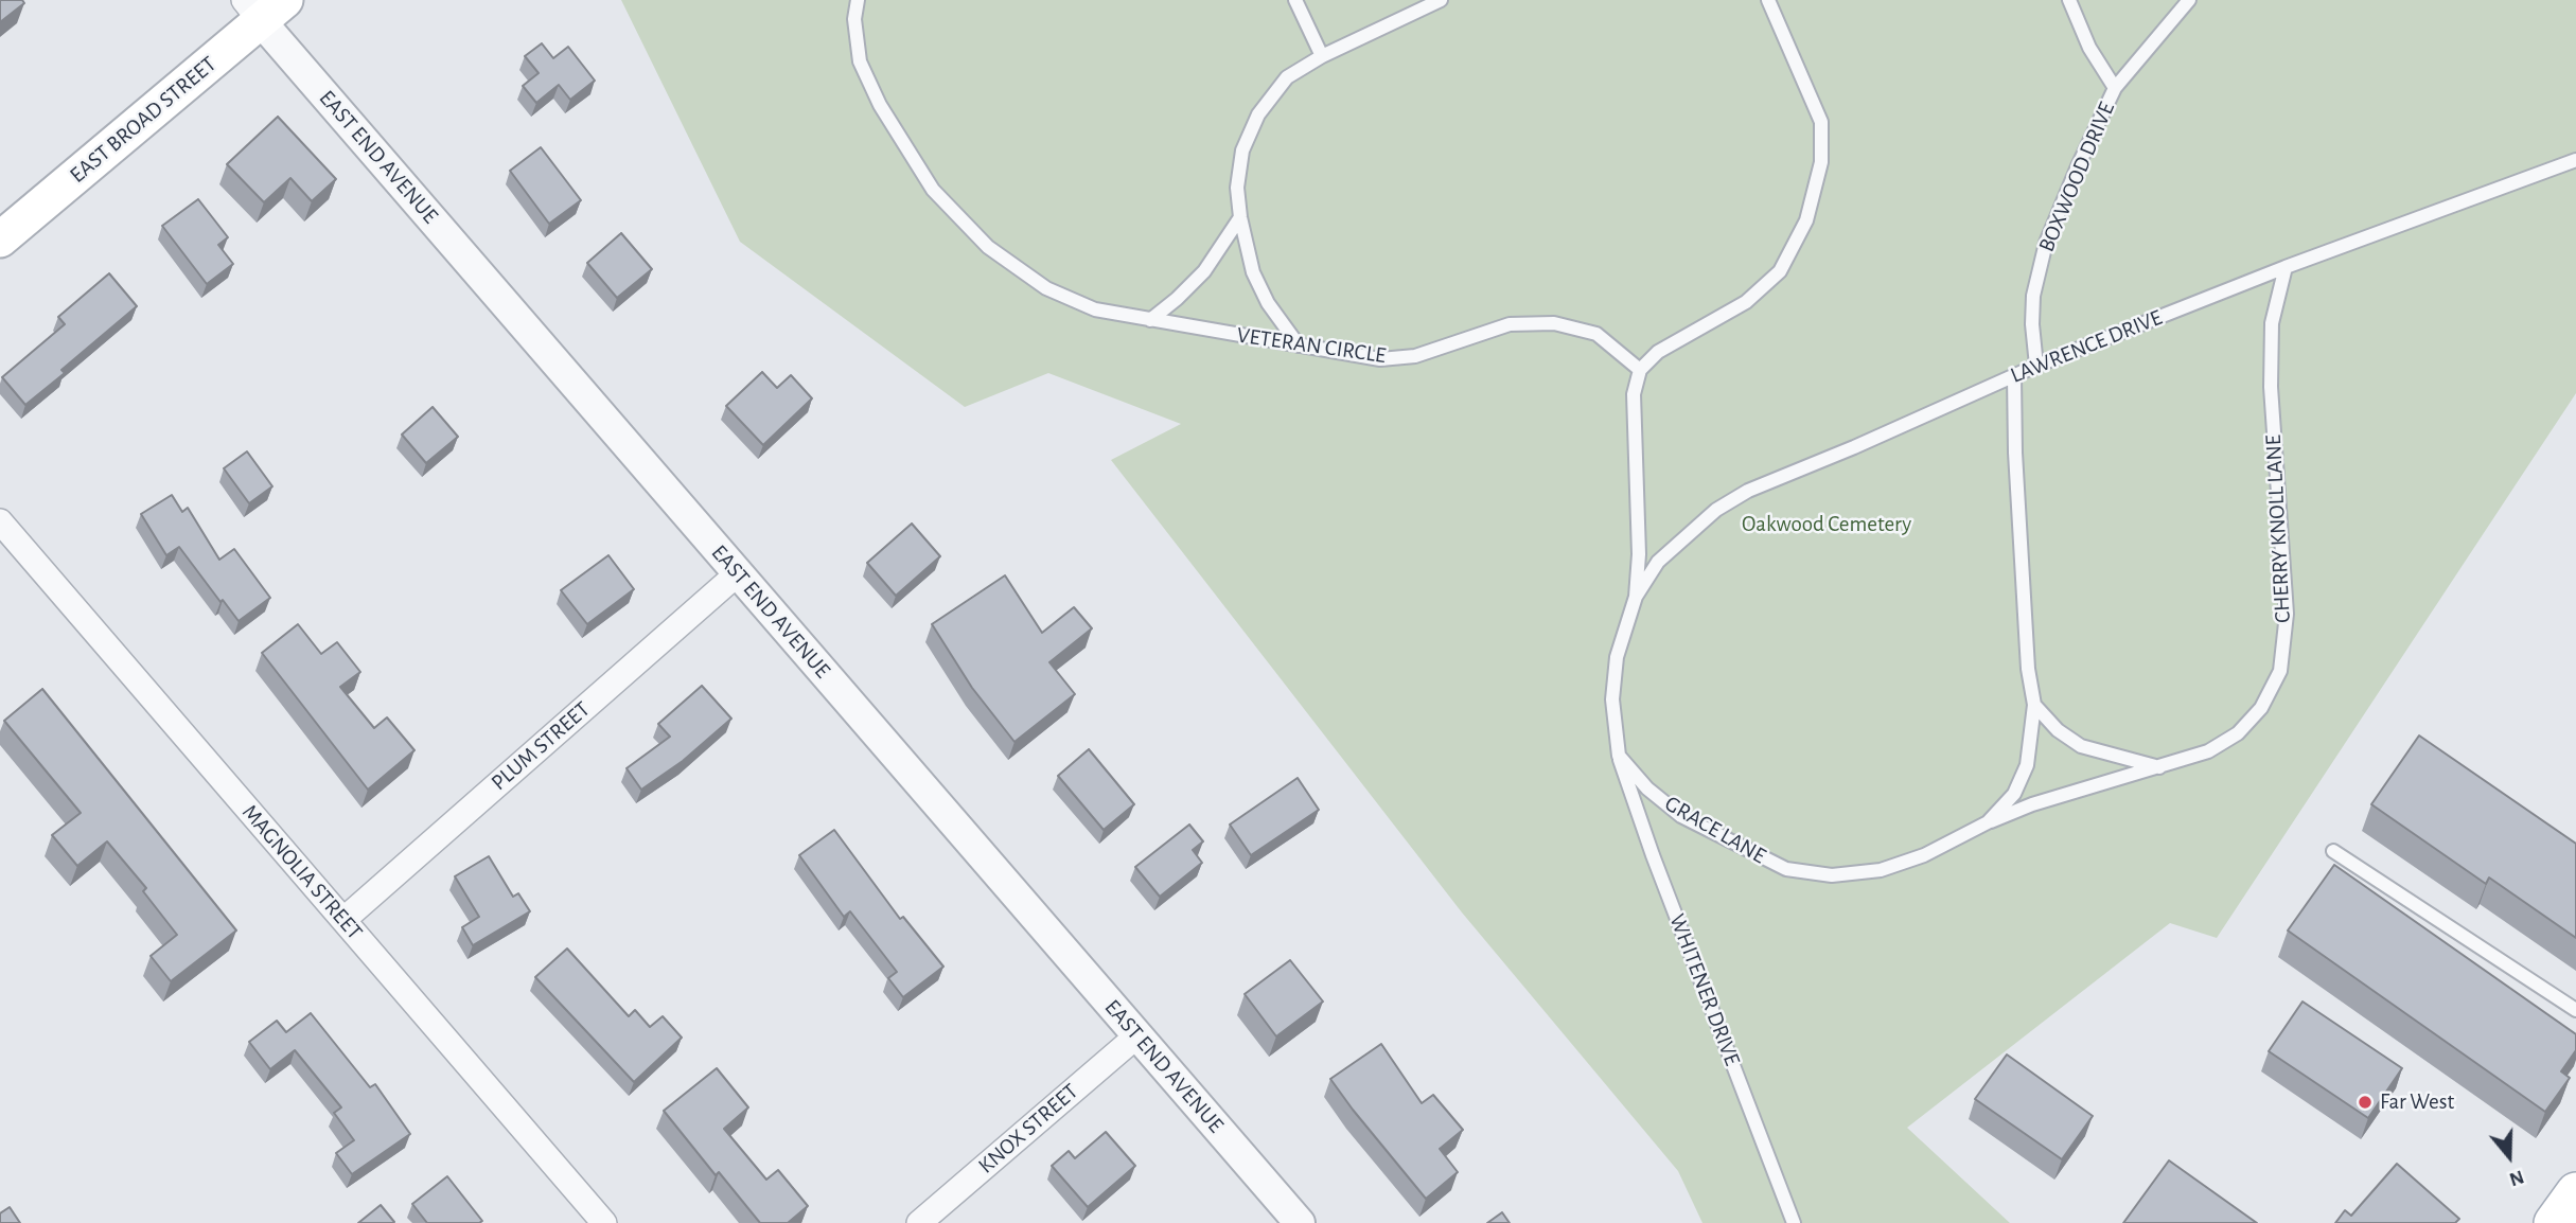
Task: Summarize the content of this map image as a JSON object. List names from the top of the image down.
{
  "streets": {
    "main road": ["EAST BROAD STREET"],
    "street": [
      "EAST END AVENUE",
      "PLUM STREET",
      "MAGNOLIA STREET",
      "KNOX STREET"
    ],
    "lane": [
      "BOXWOOD DRIVE",
      "VETERAN CIRCLE",
      "LAWRENCE DRIVE",
      "CHERRY KNOLL LANE",
      "GRACE LANE",
      "WHITENER DRIVE"
    ]
  },
  "crossings": [
    ["EAST BROAD STREET", "EAST END AVENUE"],
    ["EAST END AVENUE", "PLUM STREET"],
    ["EAST END AVENUE", "KNOX STREET"],
    ["BOXWOOD DRIVE", "LAWRENCE DRIVE"],
    ["LAWRENCE DRIVE", "CHERRY KNOLL LANE"],
    ["LAWRENCE DRIVE", "GRACE LANE"],
    ["CHERRY KNOLL LANE", "GRACE LANE"],
    ["PLUM STREET", "MAGNOLIA STREET"],
    ["GRACE LANE", "WHITENER DRIVE"]
  ],
  "parks": ["Oakwood Cemetery"],
  "places": ["Far West"],
  "north": "bottom"
}
